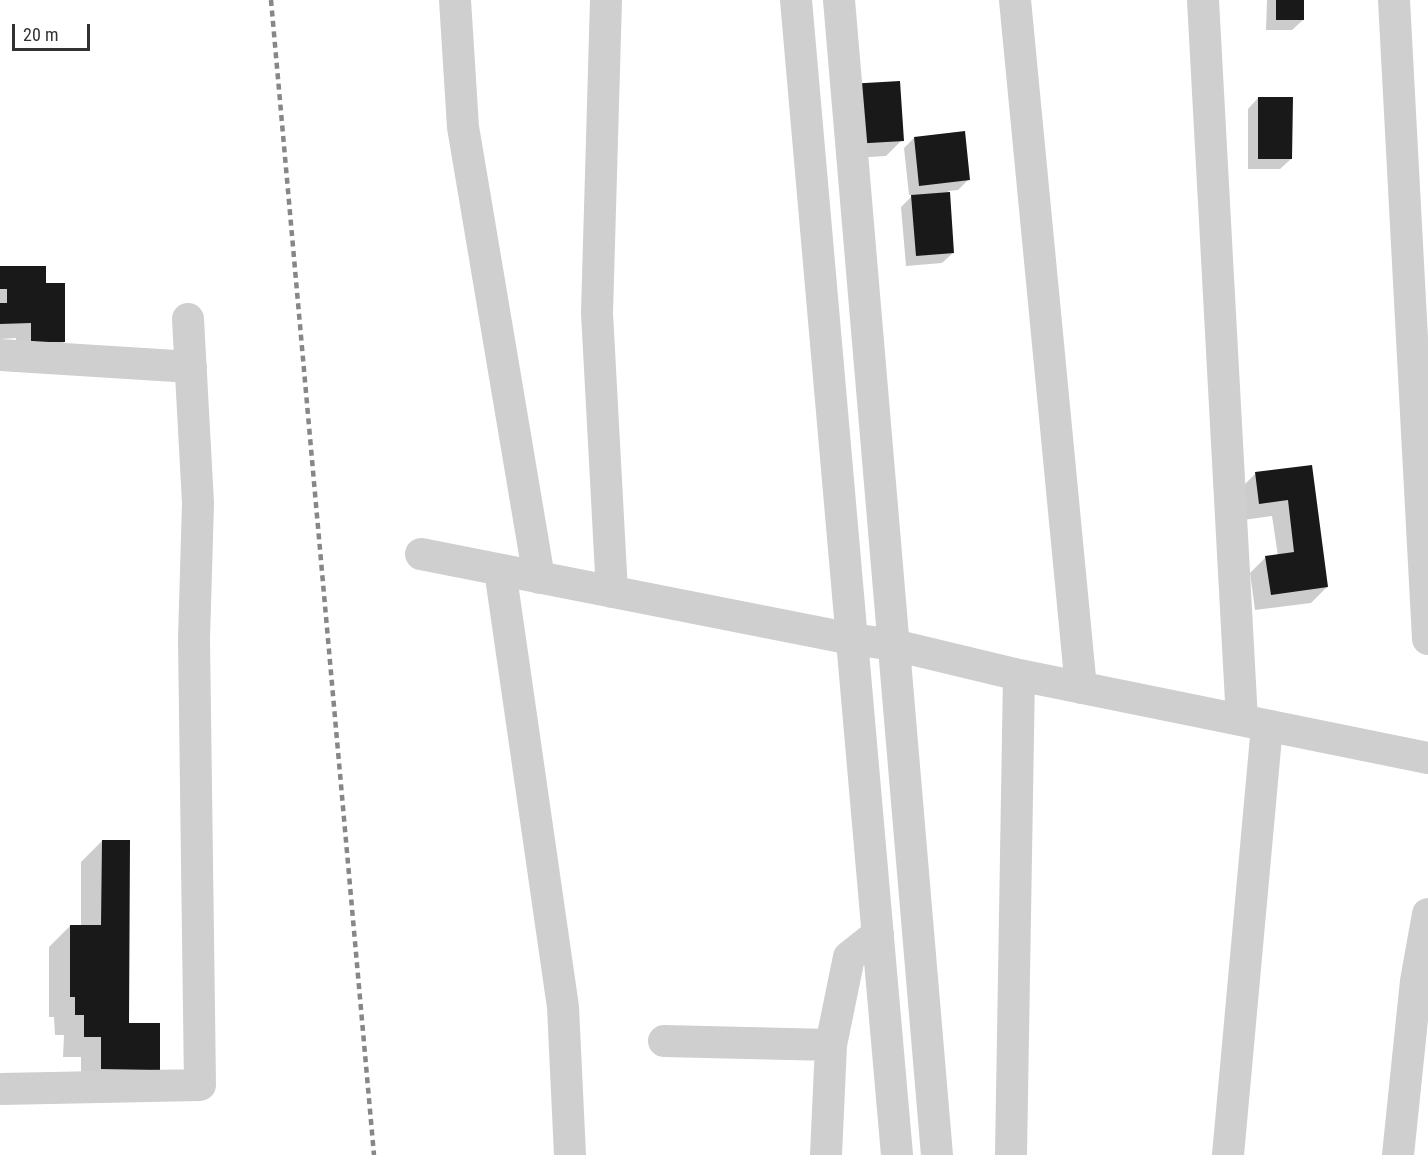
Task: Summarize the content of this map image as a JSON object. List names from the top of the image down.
{
  "scale_bar": "20 m"
}
